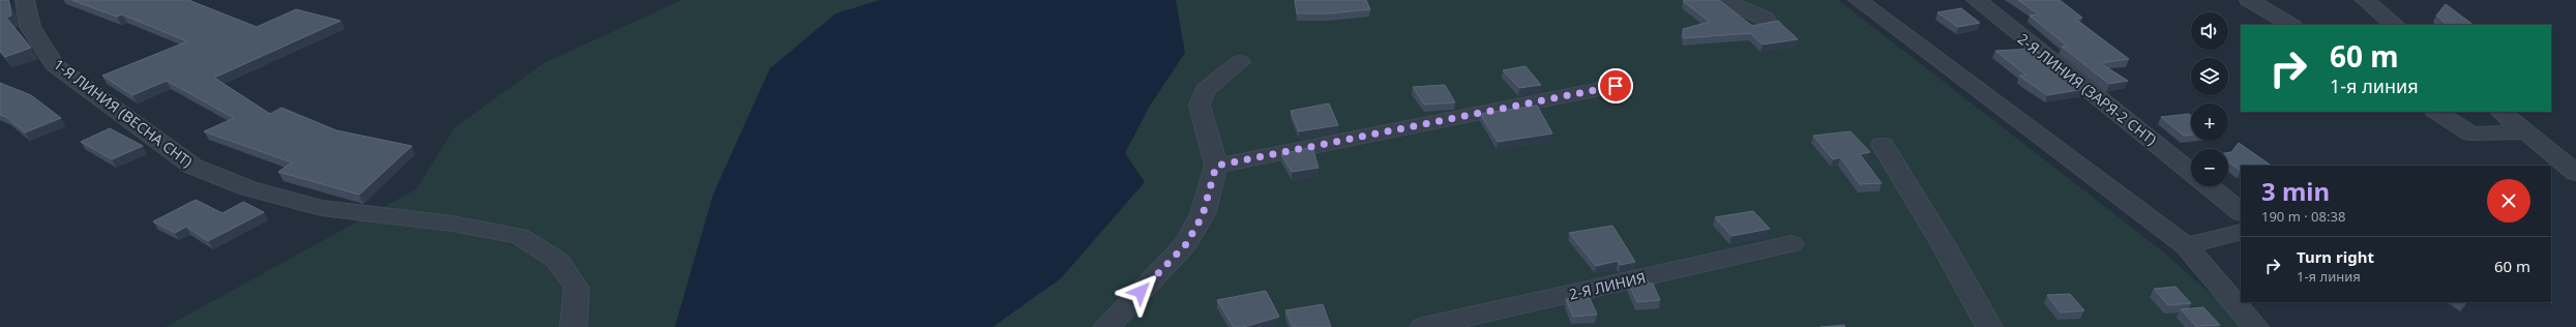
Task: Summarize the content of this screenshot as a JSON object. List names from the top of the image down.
{
  "streets": {
    "street": ["2-Я ЛИНИЯ (ЗАРЯ-2 СНТ)", "1-Я ЛИНИЯ (ВЕСНА СНТ)", "2-Я ЛИНИЯ"]
  },
  "page": {
    "map_buttons": ["+", "−"],
    "turn": ["60 m", "1-я линия"],
    "heading": ["3 min", "190 m · 08:38"],
    "list": [
      {
        "name": "Turn right",
        "note": "1-я линия",
        "value": "60 m"
      }
    ]
  }
}
